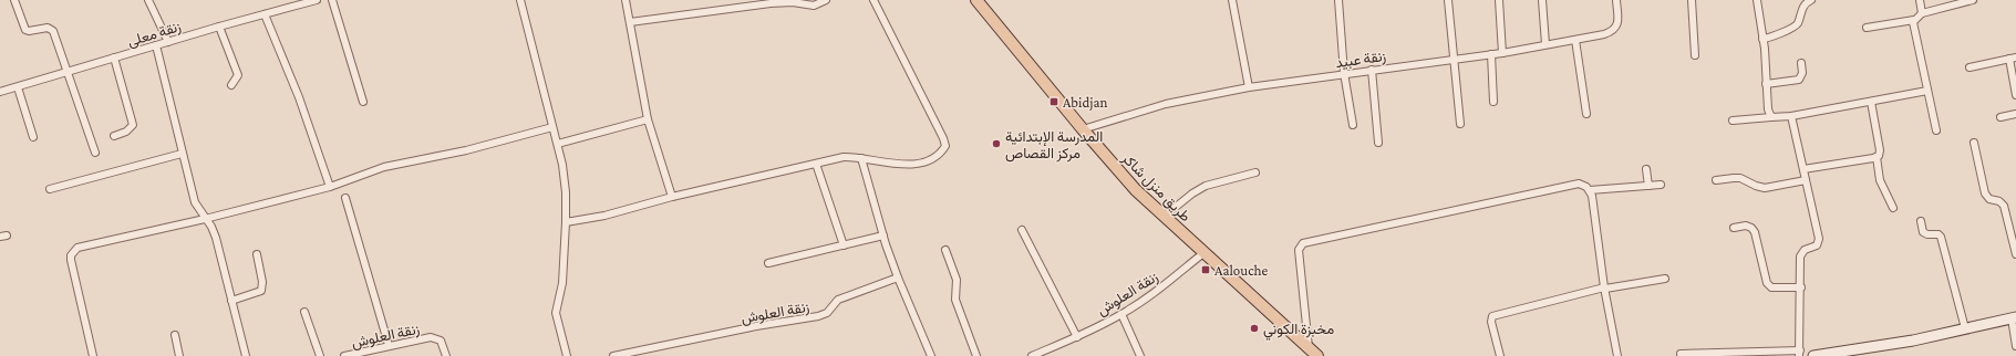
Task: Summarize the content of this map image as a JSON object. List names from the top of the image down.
{
  "streets": {
    "main road": ["طريق منزل شاكر"],
    "street": ["زنقة معلى", "زنقة عبيد", "زنقة العلوش"]
  },
  "crossings": [
    ["زنقة عبيد", "طريق منزل شاكر"],
    ["طريق منزل شاكر", "زنقة العلوش"]
  ],
  "places": {
    "transit": ["Abidjan", "Aalouche"],
    "other": ["المدرسة الإبتدائية مركز القصاص", "مخبزة الكوني"]
  }
}
